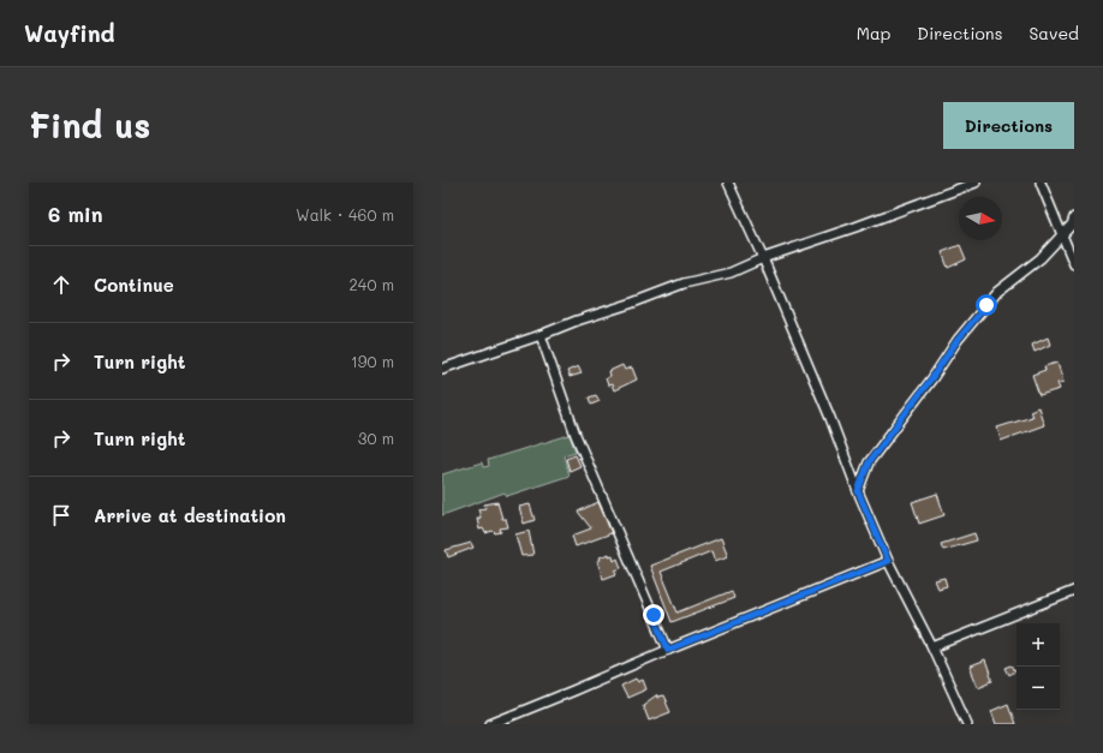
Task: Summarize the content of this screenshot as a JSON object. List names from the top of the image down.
{
  "north": "right",
  "page": {
    "header": "Wayfind",
    "nav": ["Map", "Directions", "Saved"],
    "buttons": "Directions",
    "title": "Find us",
    "heading": ["6 min", "Walk · 460 m"],
    "list": [
      ["Continue", "240 m"],
      ["Turn right", "190 m"],
      ["Turn right", "30 m"],
      "Arrive at destination"
    ],
    "map_buttons": ["+", "−"]
  }
}
